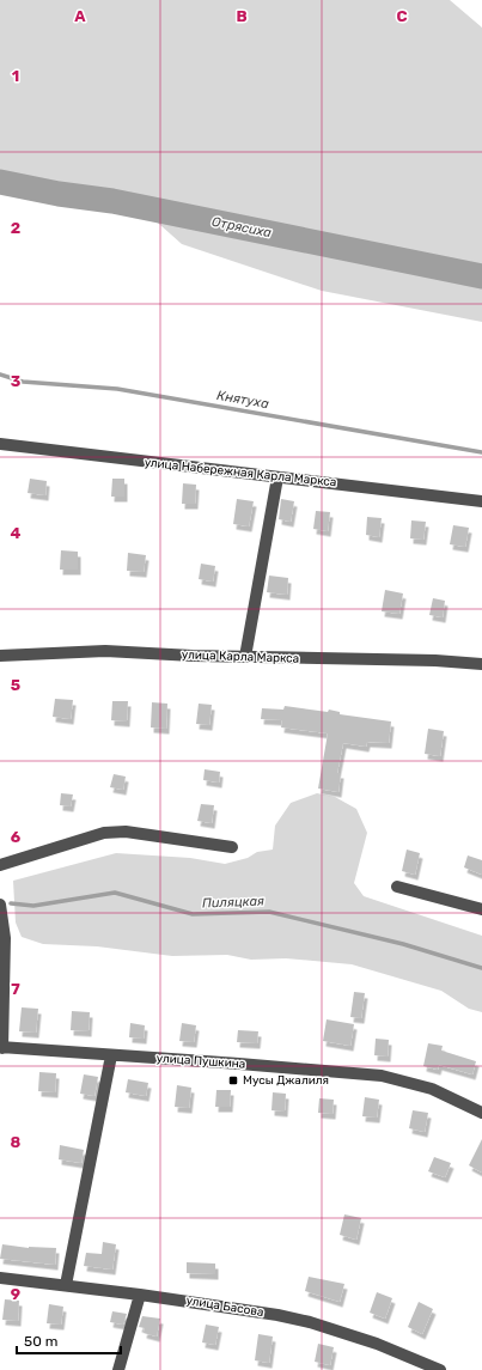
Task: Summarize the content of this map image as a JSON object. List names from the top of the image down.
{
  "streets": {
    "street": [
      "улица Набережная Карла Маркса",
      "улица Карла Маркса",
      "улица Пушкина",
      "улица Басова"
    ]
  },
  "water": ["Отрясиха", "Княтуха", "Пиляцкая"],
  "places": {
    "transit": ["Мусы Джалиля"]
  },
  "scale_bar": "50 m",
  "grid": {
    "columns": ["A", "B", "C"],
    "rows": [
      "1",
      "2",
      "3",
      "4",
      "5",
      "6",
      "7",
      "8",
      "9"
    ]
  }
}
